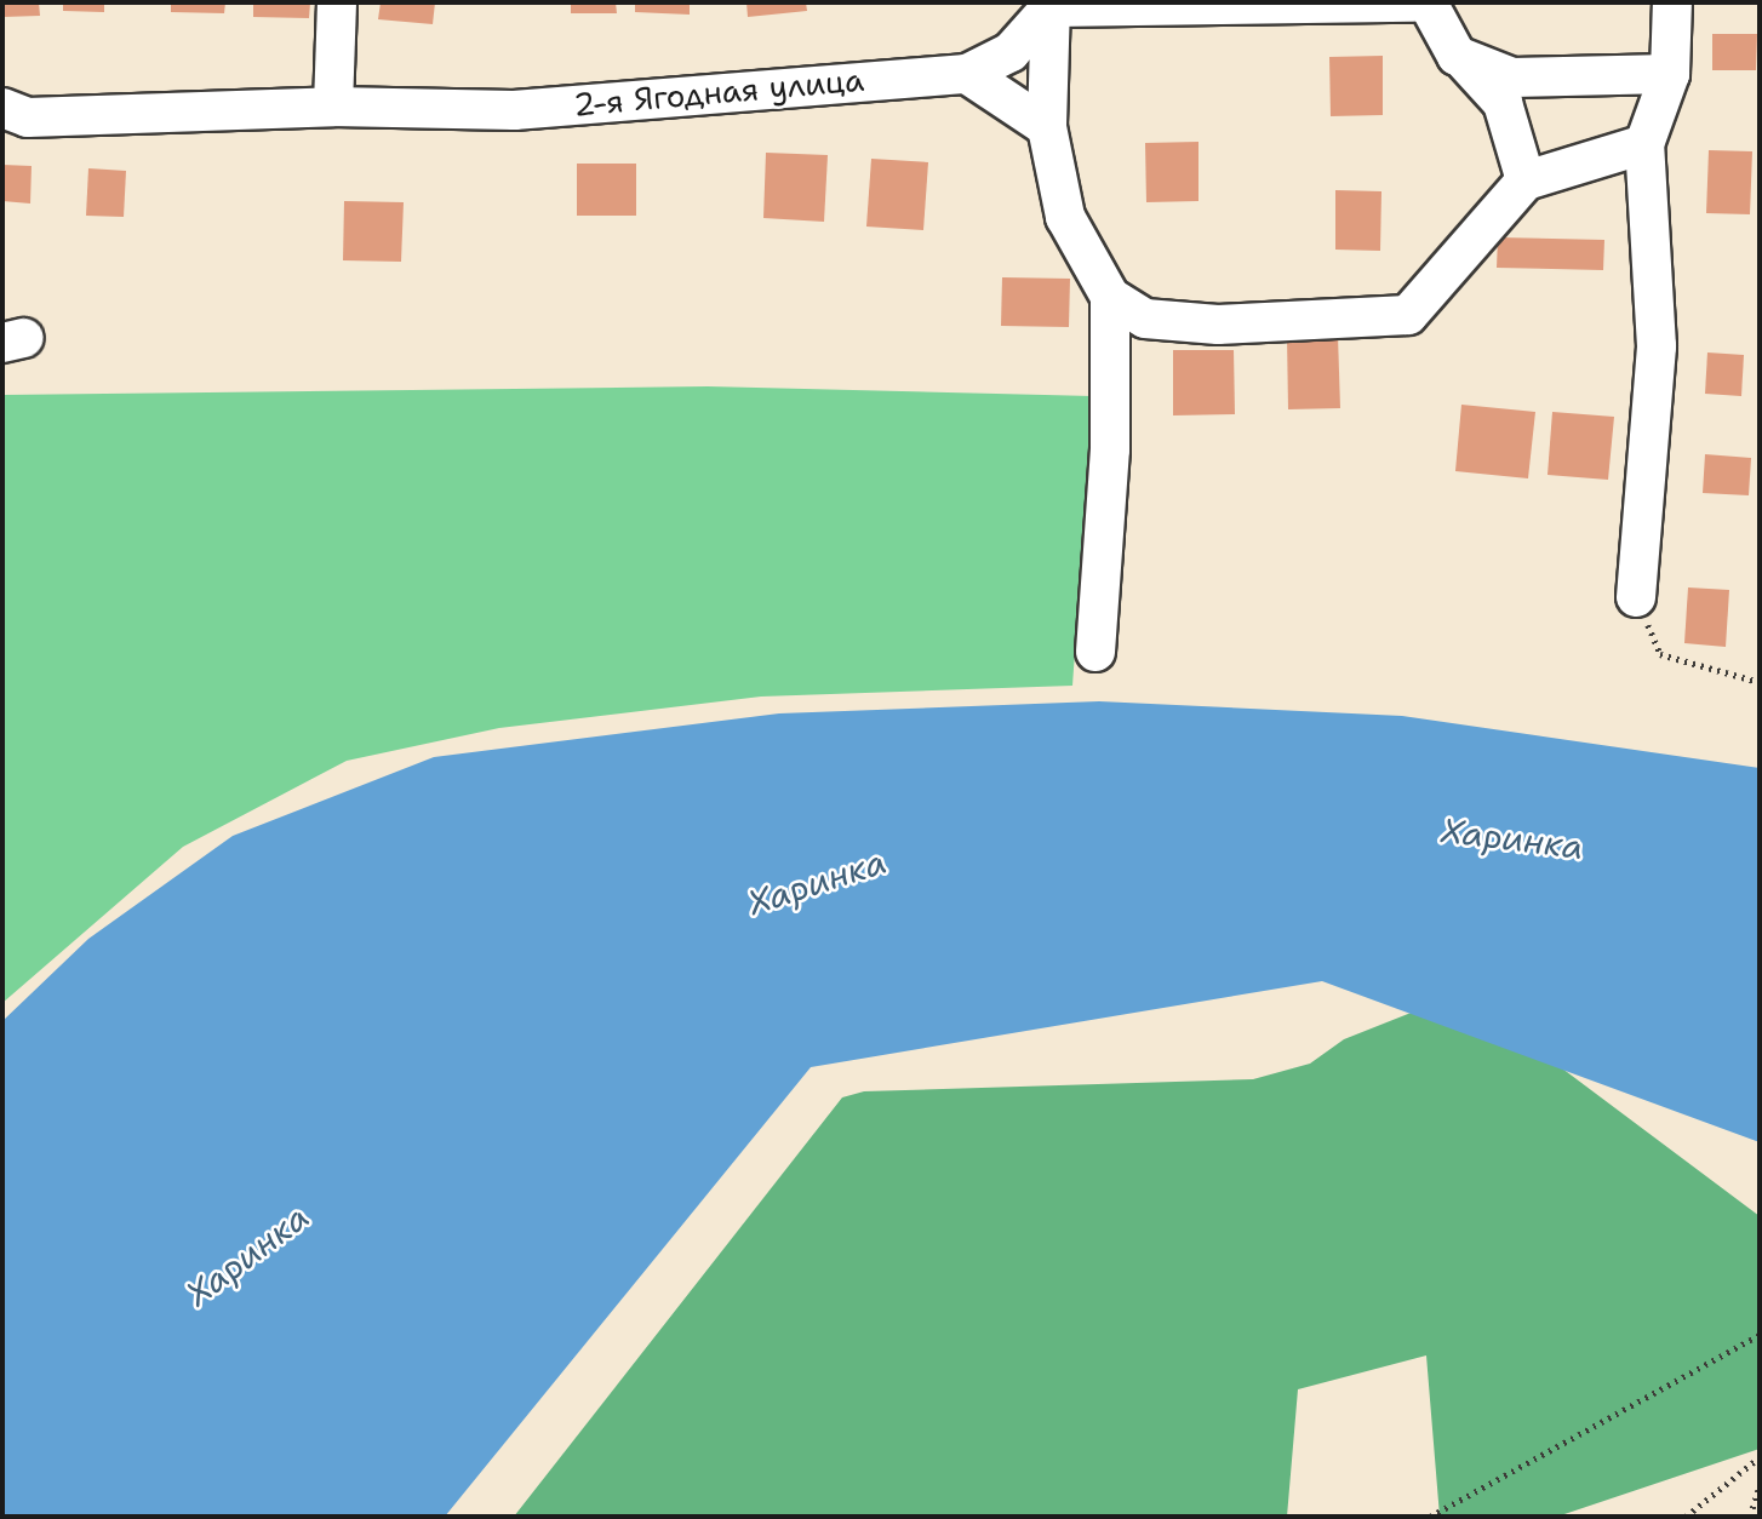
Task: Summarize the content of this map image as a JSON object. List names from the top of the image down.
{
  "streets": {
    "street": ["2-я Ягодная улица"]
  },
  "water": ["Харинка"]
}
